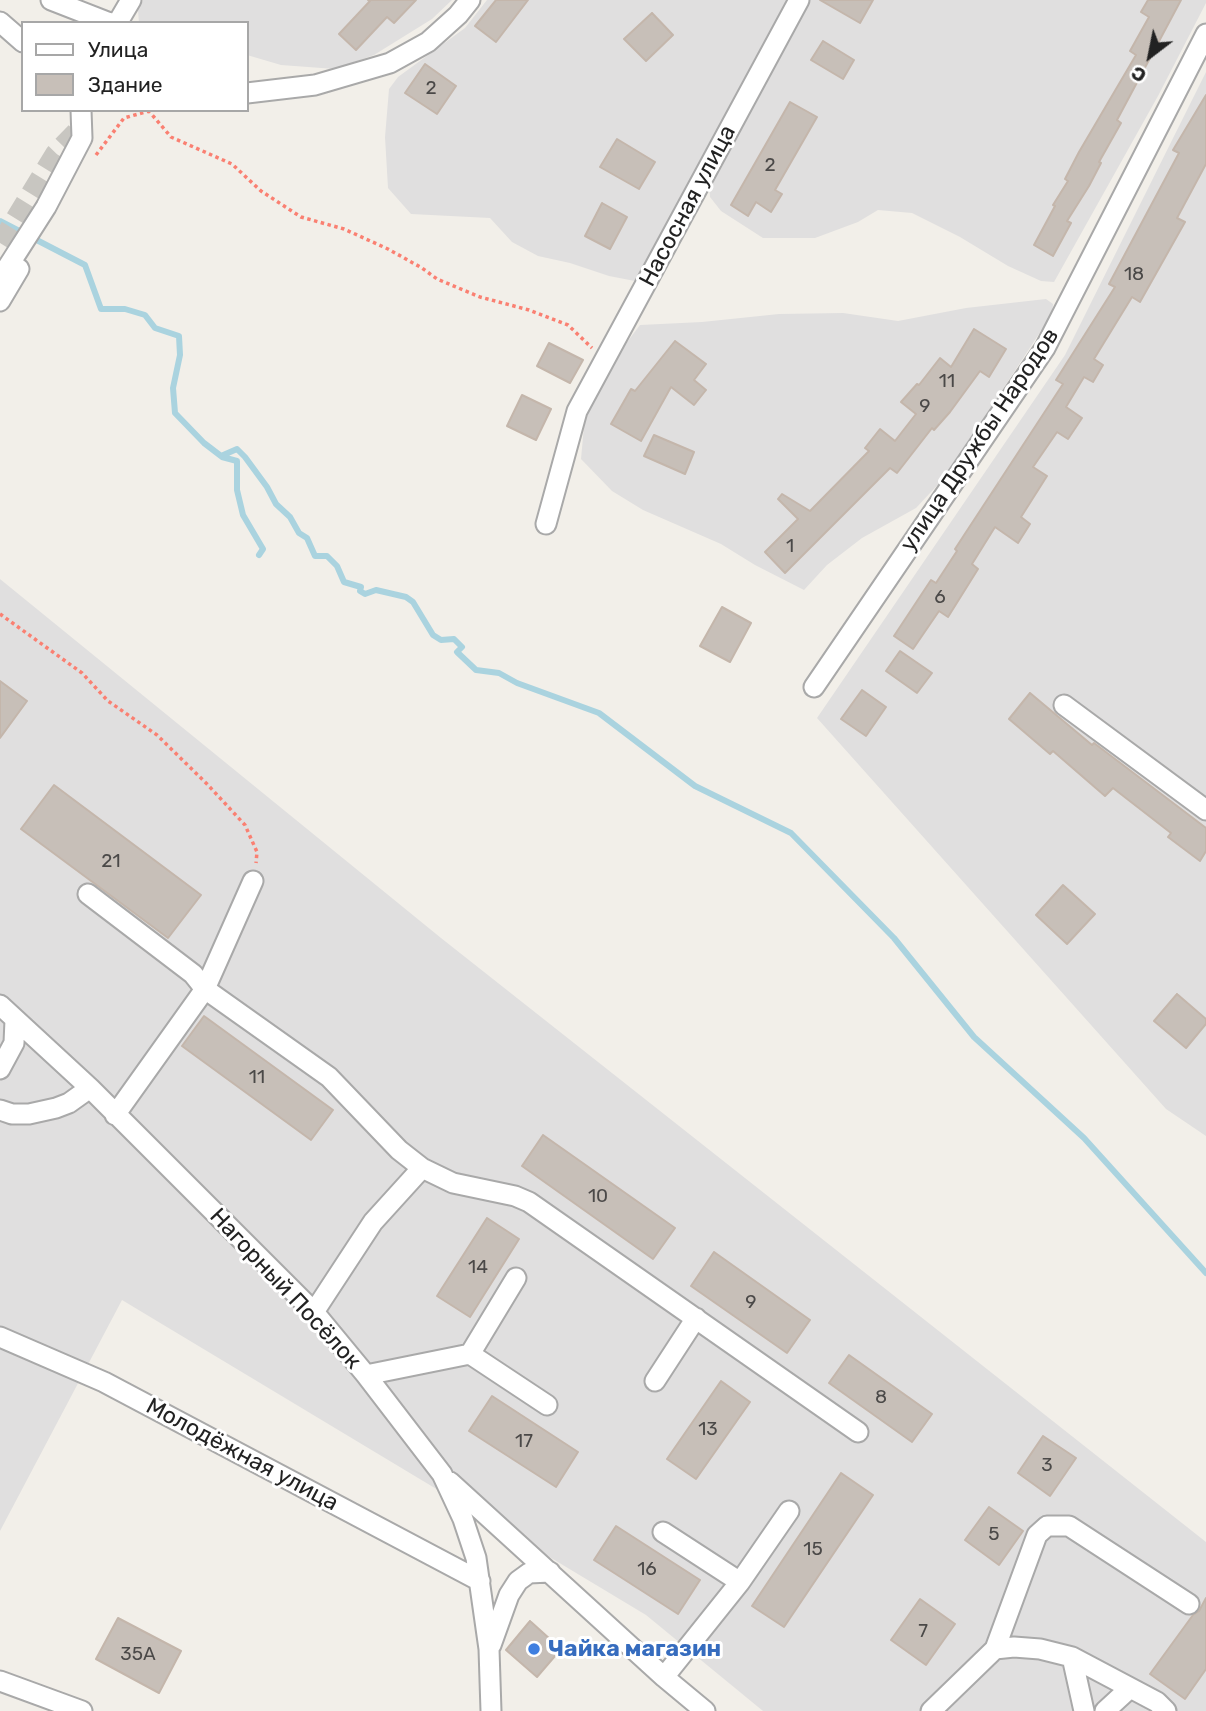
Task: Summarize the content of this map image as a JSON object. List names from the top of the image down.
{
  "streets": {
    "street": [
      "Насосная улица",
      "улица Дружбы Народов",
      "Нагорный Посёлок",
      "Молодёжная улица"
    ]
  },
  "crossings": [
    ["Нагорный Посёлок", "Молодёжная улица"]
  ],
  "places": ["Чайка магазин"],
  "house_numbers": [
    "2",
    "2",
    "18",
    "11",
    "9",
    "1",
    "6",
    "21",
    "11",
    "10",
    "14",
    "9",
    "8",
    "13",
    "17",
    "3",
    "5",
    "15",
    "16",
    "7",
    "35А"
  ],
  "legend": ["Улица", "Здание"],
  "north": "bottom left"
}
